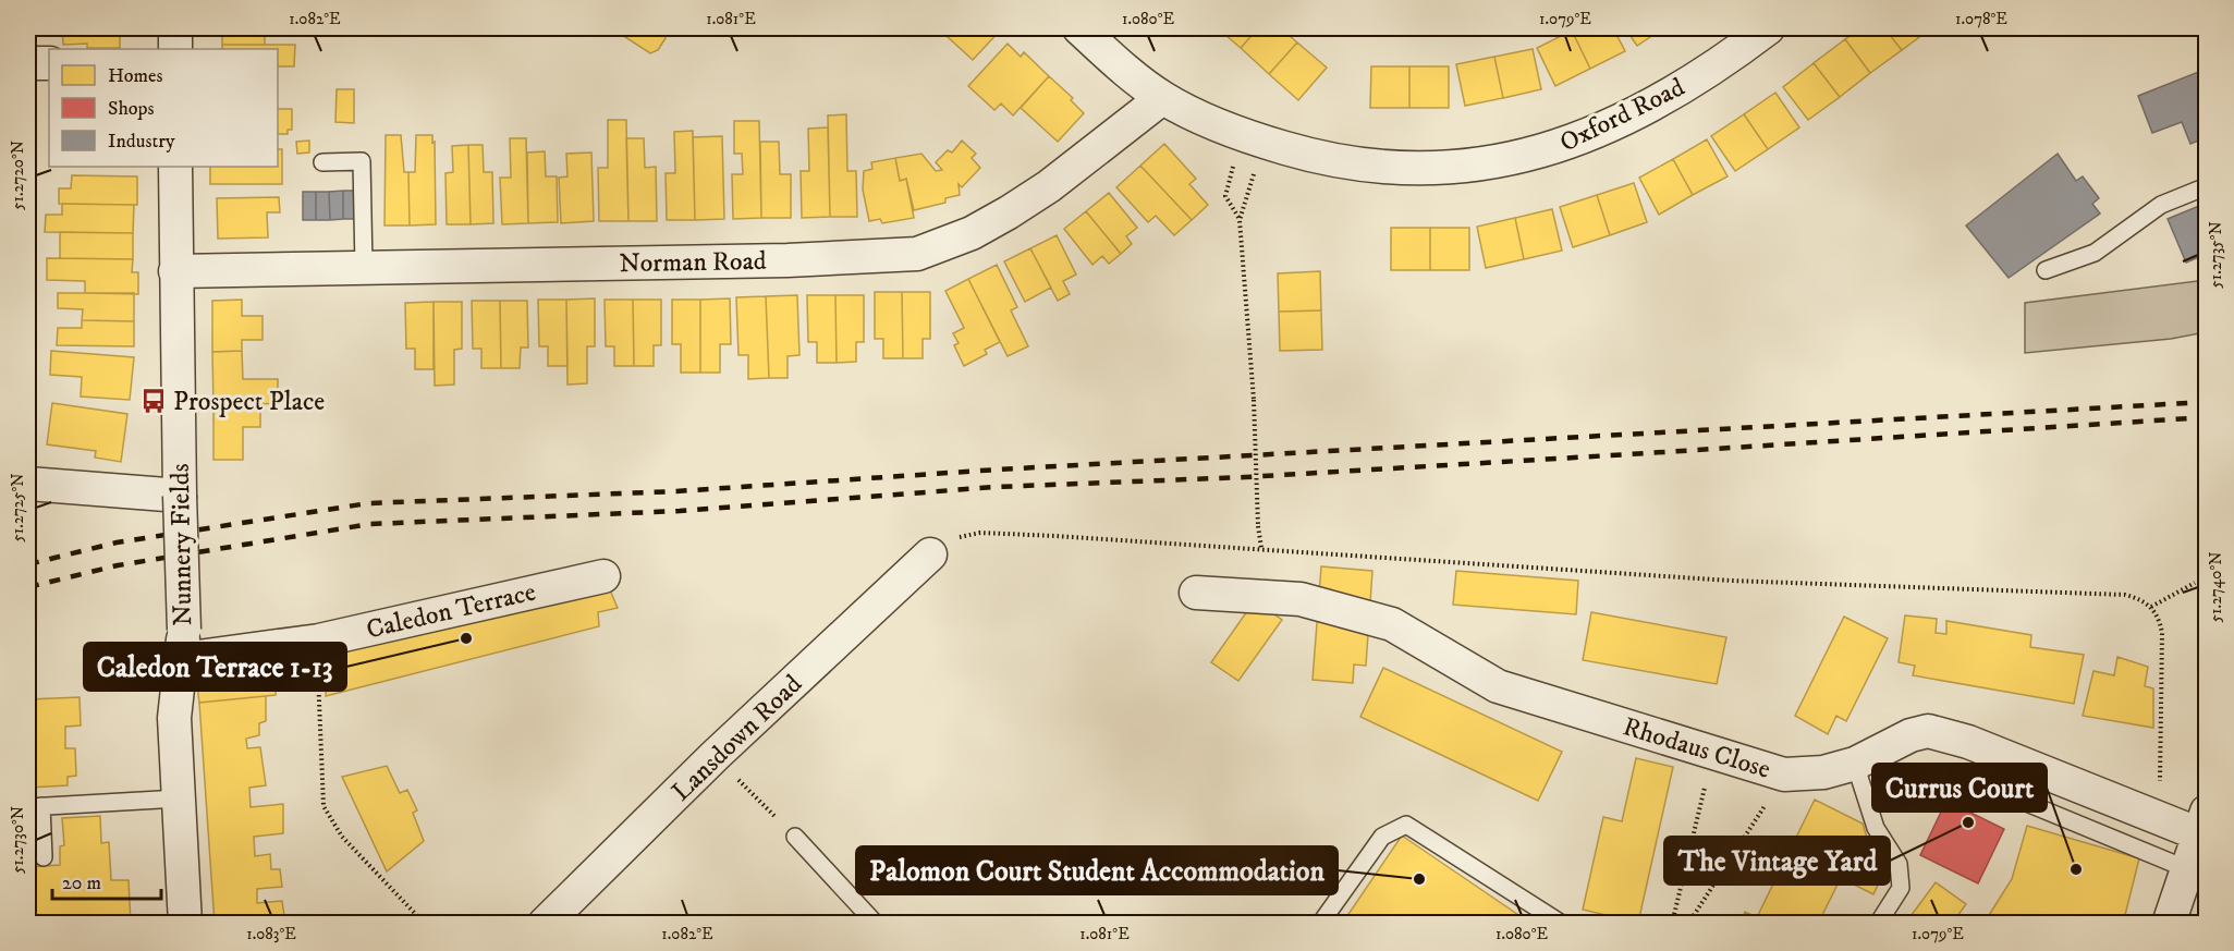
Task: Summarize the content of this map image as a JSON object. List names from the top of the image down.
{
  "streets": {
    "street": [
      "Oxford Road",
      "Norman Road",
      "Nunnery Fields",
      "Caledon Terrace",
      "Lansdown Road",
      "Rhodaus Close"
    ]
  },
  "crossings": [
    ["Oxford Road", "Norman Road"],
    ["Norman Road", "Nunnery Fields"],
    ["Nunnery Fields", "Caledon Terrace"]
  ],
  "places": {
    "bus stop": ["Prospect Place"],
    "other": [
      "Caledon Terrace 1-13",
      "The Vintage Yard",
      "Currus Court",
      "Palomon Court Student Accommodation"
    ]
  },
  "legend": ["Homes", "Shops", "Industry"],
  "scale_bar": "20 m",
  "coordinates": [
    "1.082°E",
    "1.081°E",
    "1.080°E",
    "1.079°E",
    "1.078°E",
    "51.2720°N",
    "51.2735°N",
    "51.2725°N",
    "51.2740°N",
    "51.2730°N",
    "1.083°E"
  ]
}
